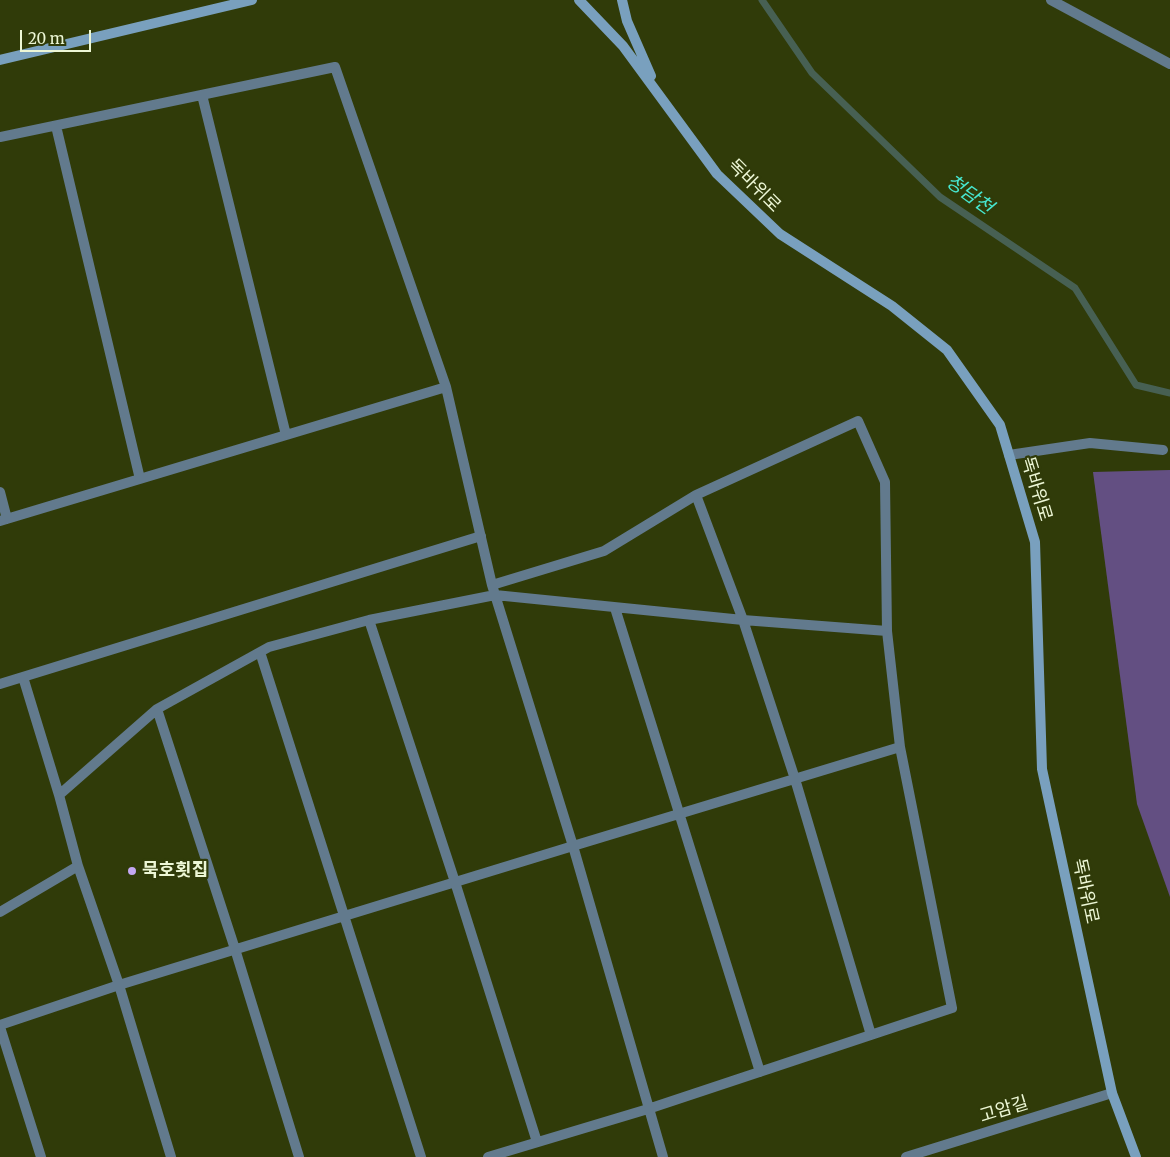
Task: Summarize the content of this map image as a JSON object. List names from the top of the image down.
{
  "streets": {
    "main road": ["독바위로"],
    "street": ["고암길"]
  },
  "crossings": [
    ["독바위로", "고암길"]
  ],
  "water": ["청담천"],
  "places": ["묵호횟집"],
  "scale_bar": "20 m"
}
